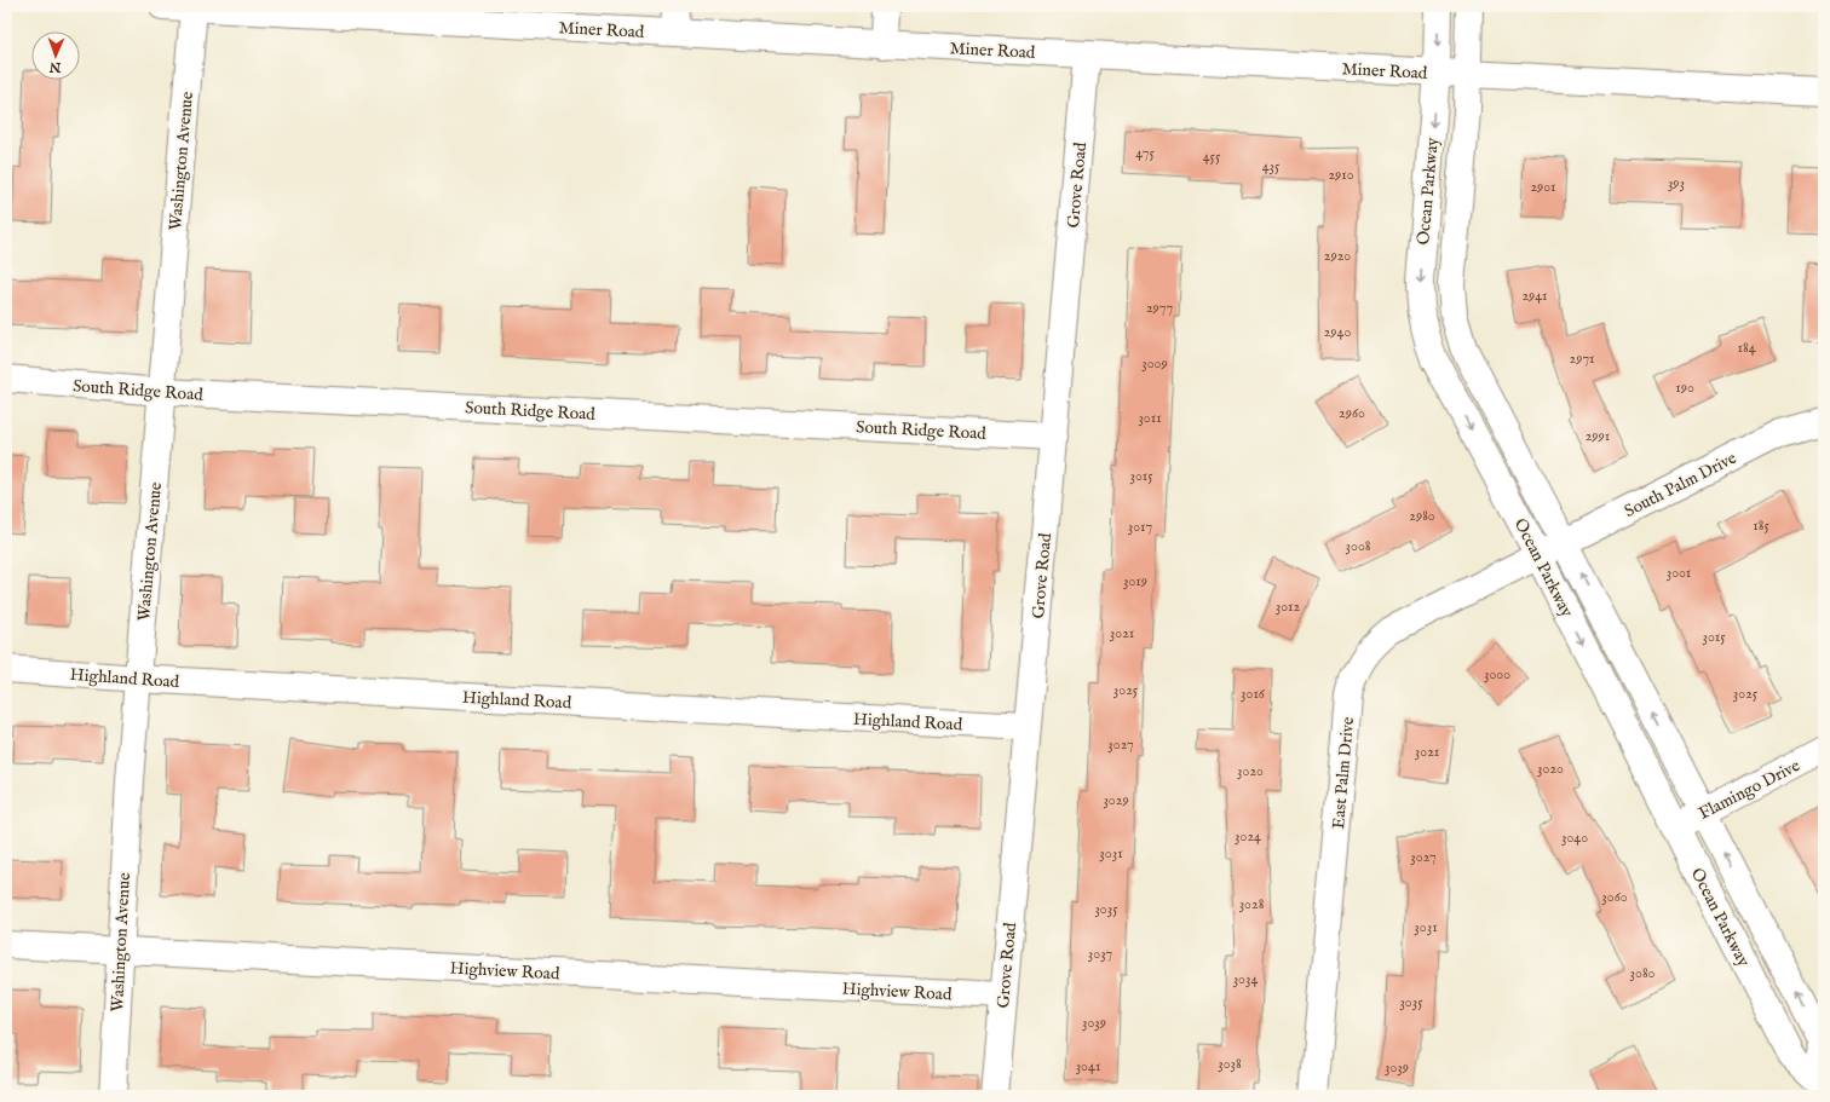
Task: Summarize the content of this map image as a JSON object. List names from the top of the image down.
{
  "streets": {
    "street": [
      "Miner Road",
      "Washington Avenue",
      "Grove Road",
      "Ocean Parkway",
      "South Ridge Road",
      "South Palm Drive",
      "Highland Road",
      "East Palm Drive",
      "Flamingo Drive",
      "Highview Road"
    ]
  },
  "crossings": [
    ["Miner Road", "Washington Avenue"],
    ["Miner Road", "Grove Road"],
    ["Miner Road", "Ocean Parkway"],
    ["Washington Avenue", "South Ridge Road"],
    ["Washington Avenue", "Highland Road"],
    ["Washington Avenue", "Highview Road"],
    ["Grove Road", "South Ridge Road"],
    ["Grove Road", "Highland Road"],
    ["Grove Road", "Highview Road"],
    ["Ocean Parkway", "South Palm Drive"],
    ["Ocean Parkway", "East Palm Drive"],
    ["Ocean Parkway", "Flamingo Drive"],
    ["South Palm Drive", "East Palm Drive"]
  ],
  "house_numbers": [
    "475",
    "455",
    "435",
    "2910",
    "393",
    "2901",
    "2920",
    "2941",
    "2977",
    "2940",
    "184",
    "2971",
    "3009",
    "190",
    "2960",
    "3011",
    "2991",
    "3015",
    "2980",
    "185",
    "3017",
    "3008",
    "3001",
    "3019",
    "3012",
    "3021",
    "3015",
    "3000",
    "3025",
    "3016",
    "3025",
    "3027",
    "3021",
    "3020",
    "3020",
    "3029",
    "3024",
    "3040",
    "3031",
    "3027",
    "3060",
    "3028",
    "3035",
    "3031",
    "3037",
    "3080",
    "3034",
    "3035",
    "3039",
    "3038",
    "3041",
    "3039"
  ],
  "north": "bottom"
}
